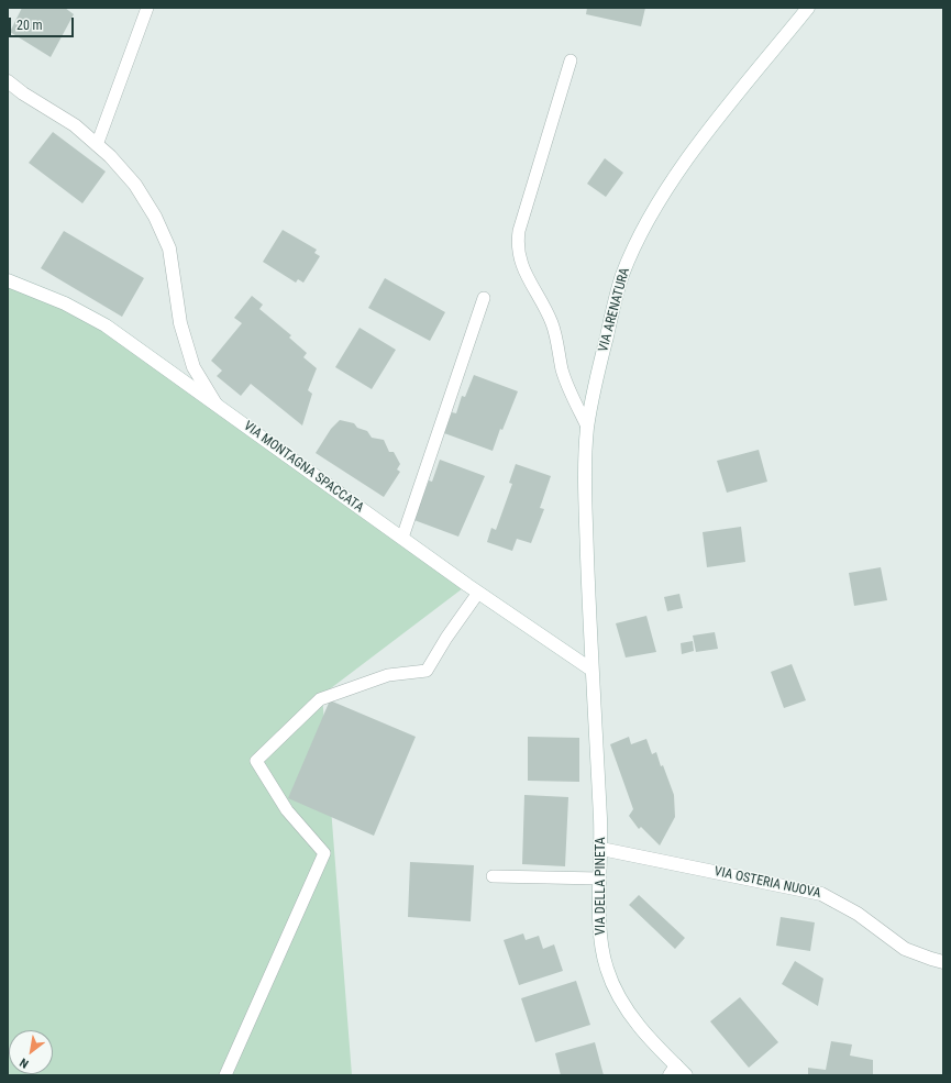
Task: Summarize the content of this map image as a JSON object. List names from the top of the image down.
{
  "streets": {
    "street": [
      "VIA ARENATURA",
      "VIA MONTAGNA SPACCATA",
      "VIA OSTERIA NUOVA",
      "VIA DELLA PINETA"
    ]
  },
  "crossings": [
    ["VIA ARENATURA", "VIA MONTAGNA SPACCATA"],
    ["VIA ARENATURA", "VIA DELLA PINETA"],
    ["VIA MONTAGNA SPACCATA", "VIA DELLA PINETA"],
    ["VIA OSTERIA NUOVA", "VIA DELLA PINETA"]
  ],
  "scale_bar": "20 m",
  "north": "bottom left"
}
